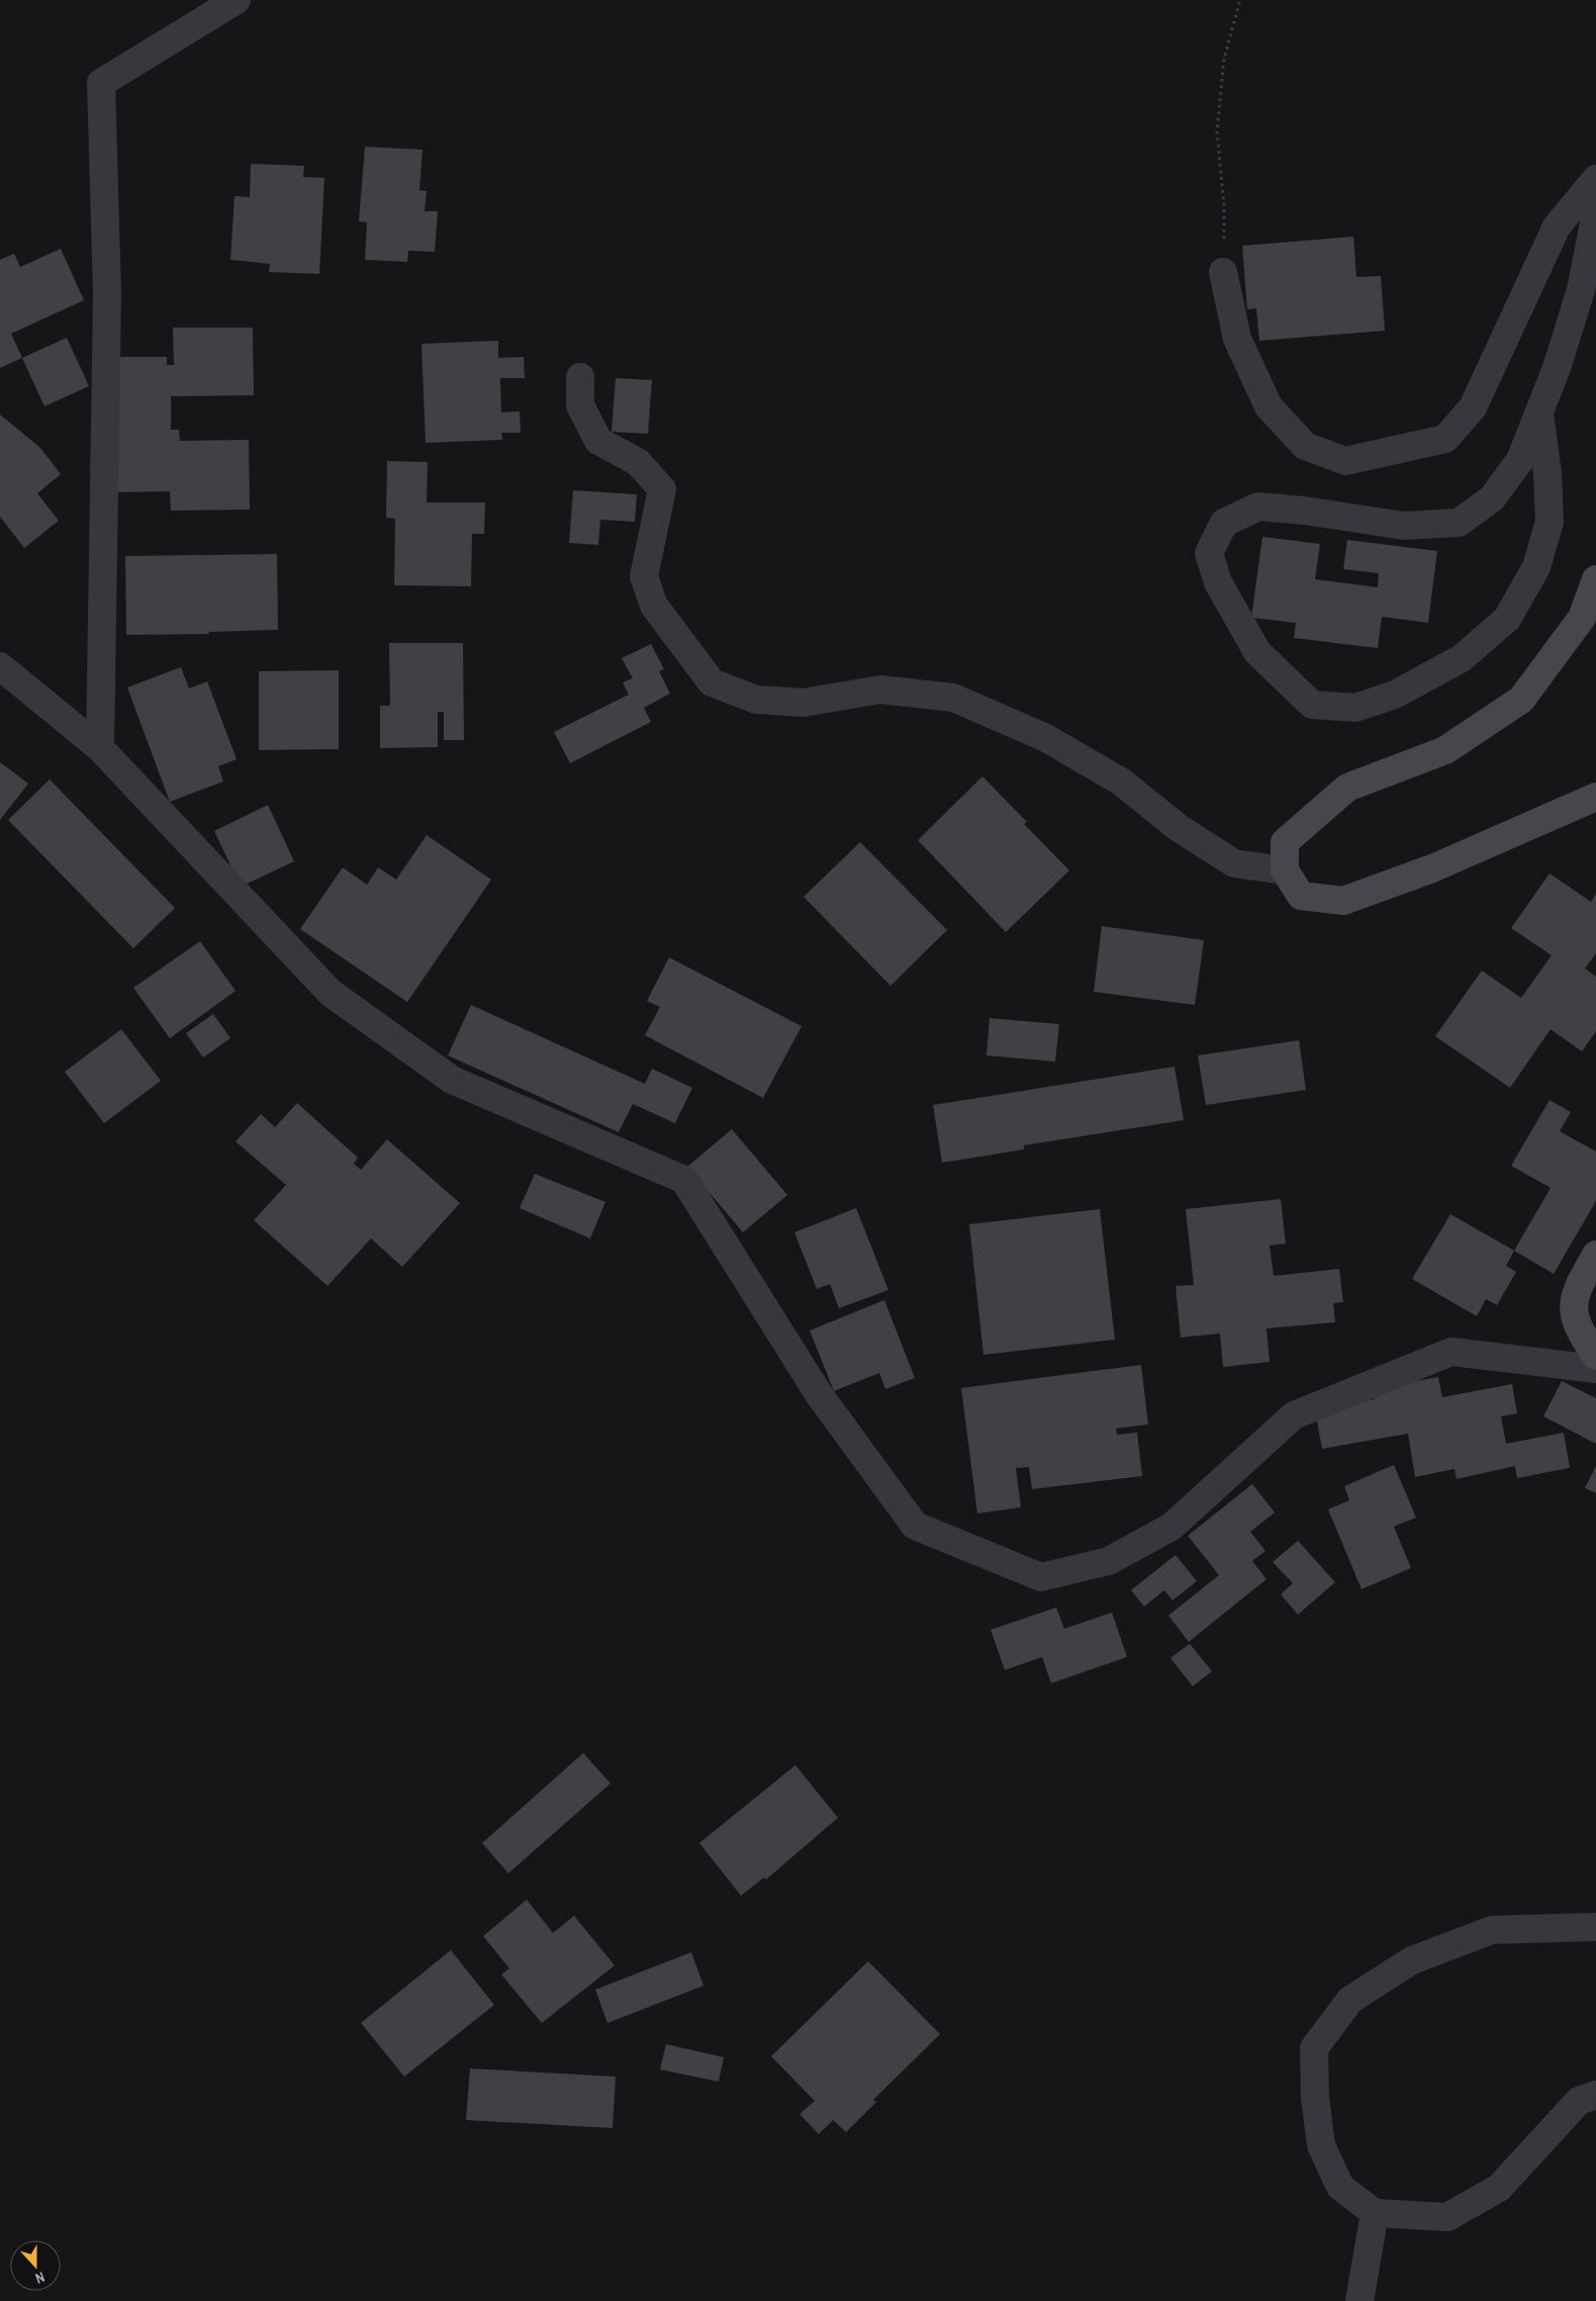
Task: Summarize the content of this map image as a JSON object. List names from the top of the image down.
{
  "north": "bottom"
}
